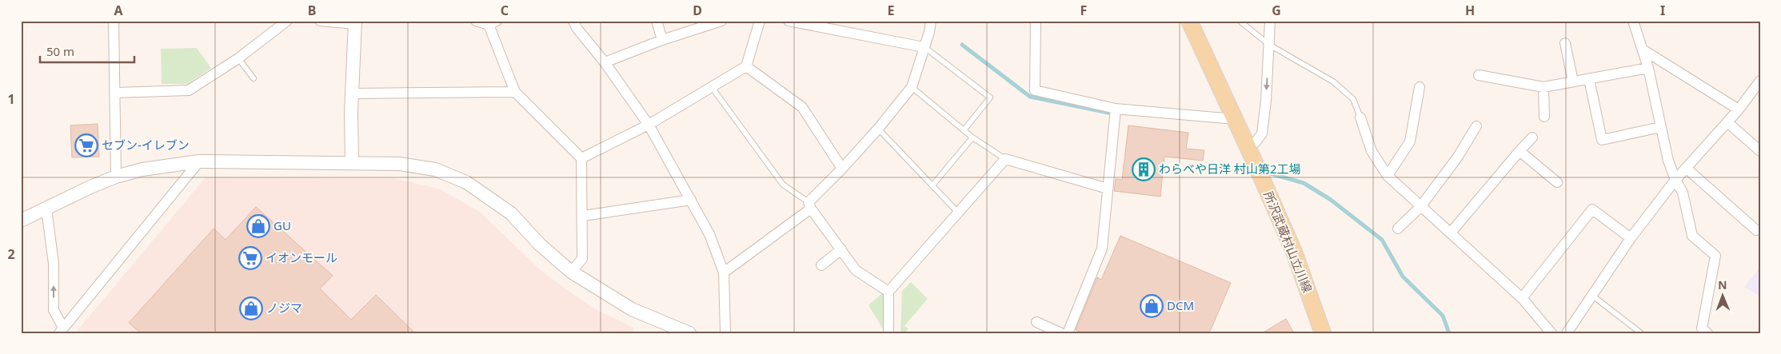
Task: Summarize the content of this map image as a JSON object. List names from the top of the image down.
{
  "streets": {
    "main road": ["所沢武蔵村山立川線"]
  },
  "places": {
    "supermarket": ["セブン-イレブン", "イオンモール"],
    "building": ["わらべや日洋 村山第2工場"],
    "shop": ["GU", "DCM", "ノジマ"]
  },
  "scale_bar": "50 m",
  "north": "top",
  "grid": {
    "columns": [
      "A",
      "B",
      "C",
      "D",
      "E",
      "F",
      "G",
      "H",
      "I"
    ],
    "rows": ["1", "2"]
  }
}
